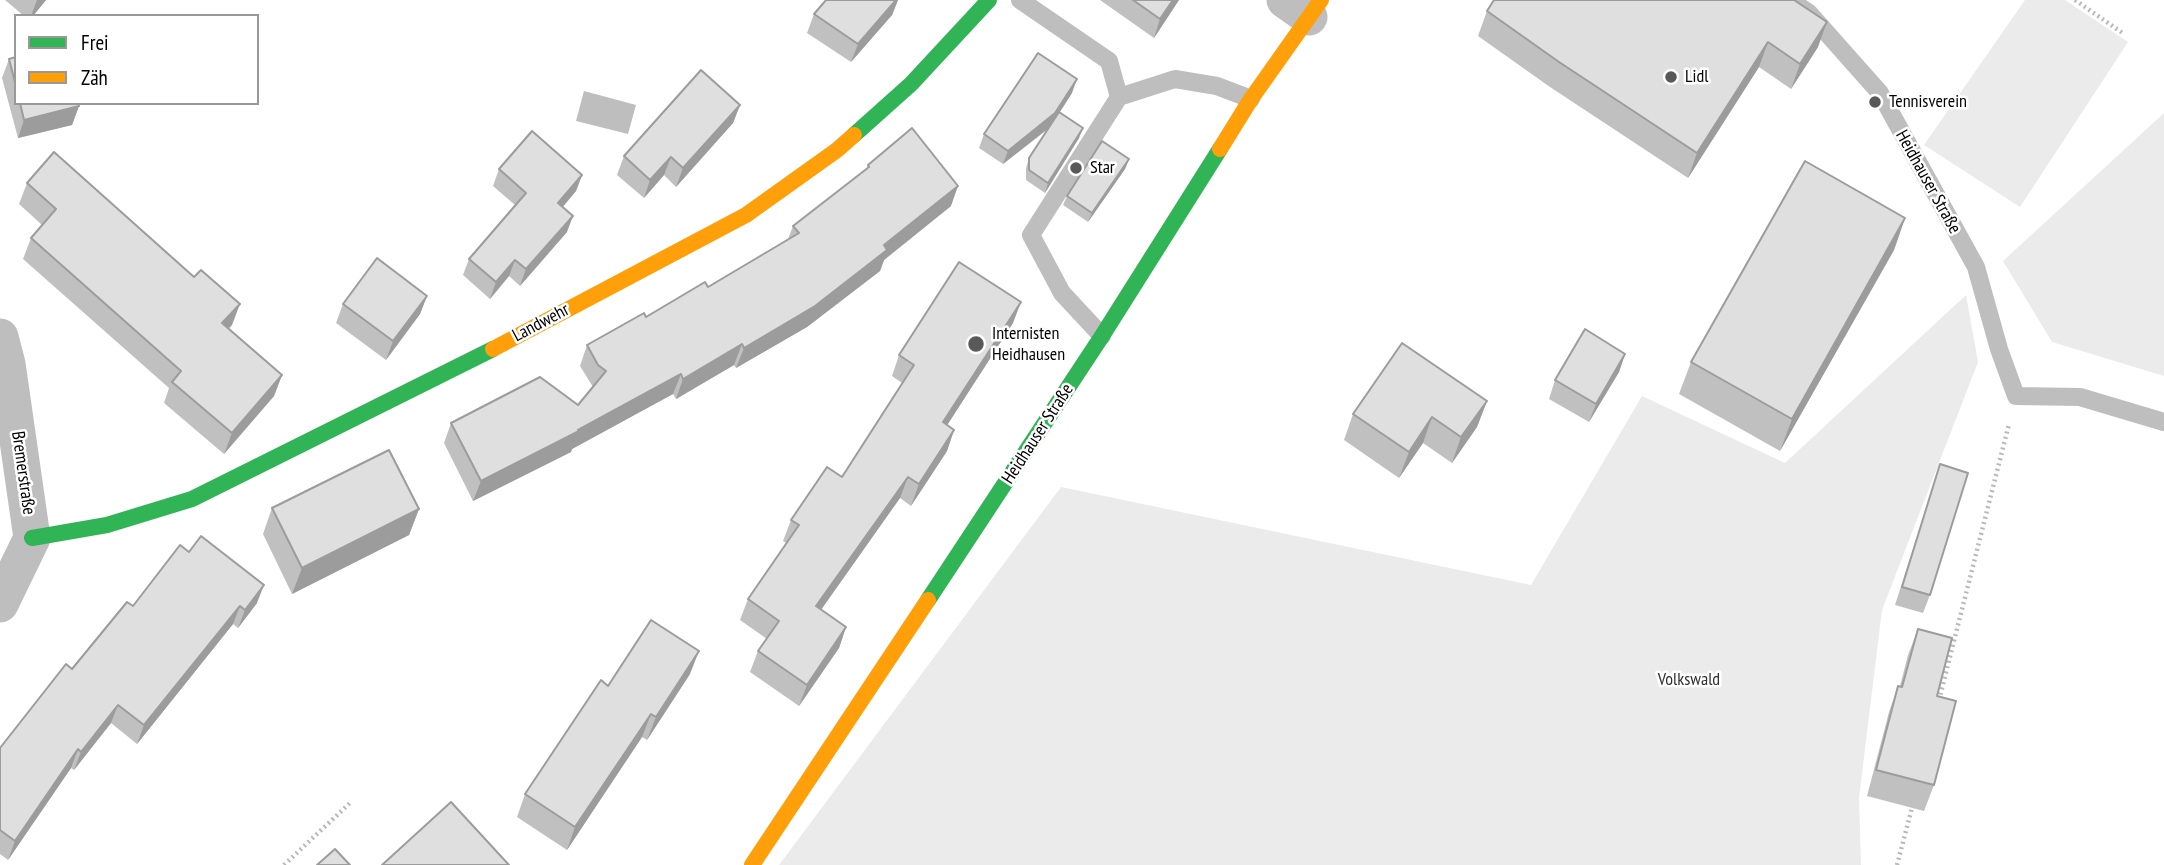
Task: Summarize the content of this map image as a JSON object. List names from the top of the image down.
{
  "streets": {
    "street": ["Heidhauser Straße", "Landwehr", "Bremerstraße"]
  },
  "crossings": [
    ["Landwehr", "Bremerstraße"]
  ],
  "parks": ["Volkswald"],
  "places": [
    "Lidl",
    "Tennisverein",
    "Star",
    "Internisten Heidhausen"
  ],
  "legend": ["Frei", "Zäh"]
}
